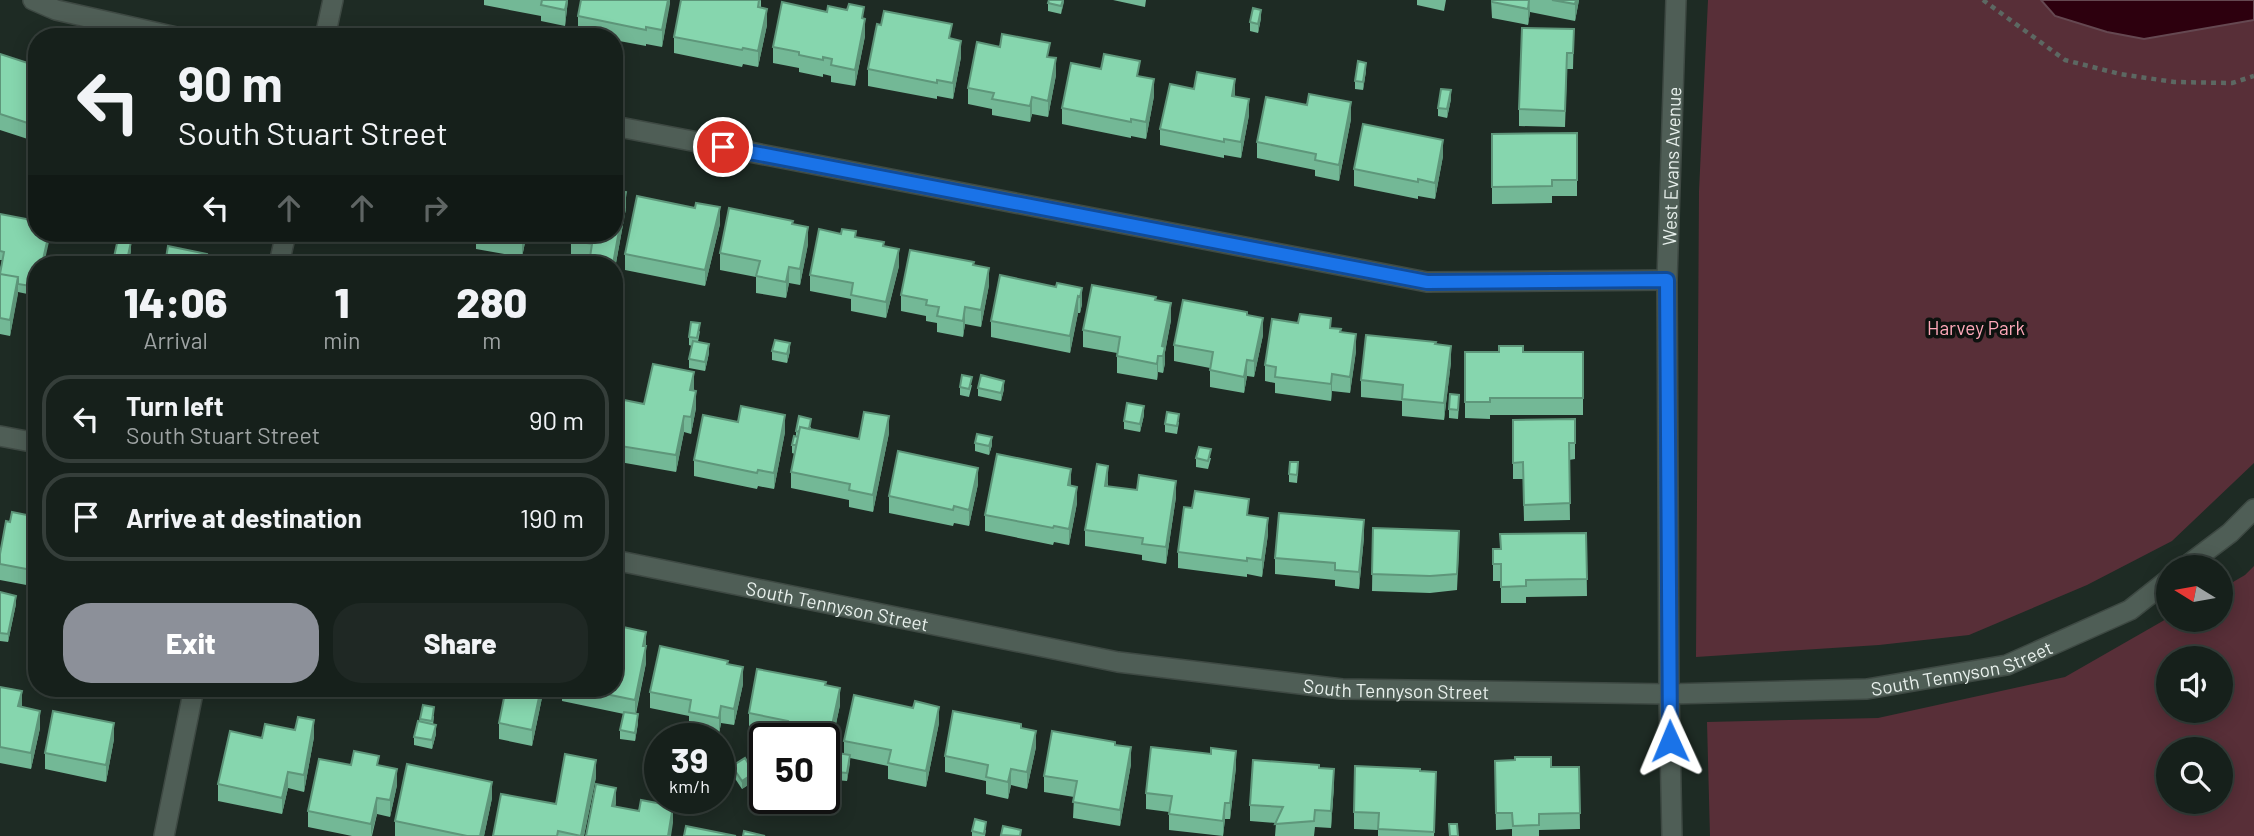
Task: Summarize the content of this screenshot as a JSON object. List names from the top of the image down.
{
  "streets": {
    "street": ["West Evans Avenue", "South Tennyson Street"]
  },
  "crossings": [
    ["West Evans Avenue", "South Tennyson Street"]
  ],
  "parks": ["Harvey Park"],
  "north": "left",
  "page": {
    "turn": ["90 m", "South Stuart Street"],
    "eta": [
      "14:06",
      "Arrival",
      "1",
      "min",
      "280",
      "m"
    ],
    "list": [
      {
        "name": "Turn left",
        "note": "South Stuart Street",
        "value": "90 m"
      },
      {
        "name": "Arrive at destination",
        "value": "190 m"
      }
    ],
    "buttons": ["Exit", "Share"],
    "speed": "39 km/h",
    "limit": "50"
  }
}
